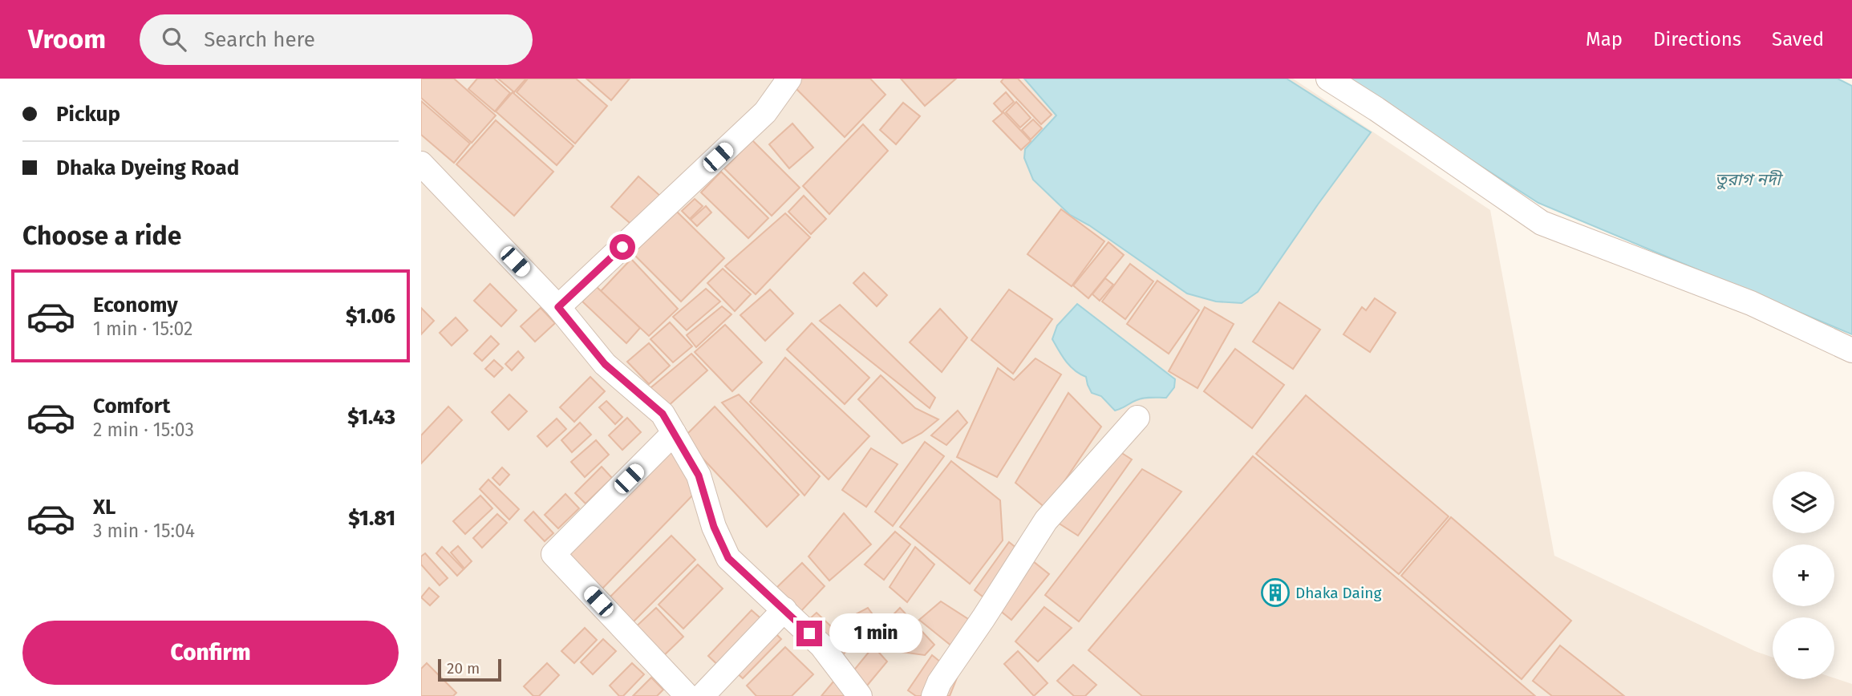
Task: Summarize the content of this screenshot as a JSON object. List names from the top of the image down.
{
  "water": ["তুরাগ নদী"],
  "places": {
    "building": ["Dhaka Daing"]
  },
  "scale_bar": "20 m",
  "page": {
    "header": "Vroom",
    "search": "Search here",
    "nav": ["Map", "Directions", "Saved"],
    "banner": ["Pickup", "Dhaka Dyeing Road"],
    "heading": "Choose a ride",
    "list": [
      {
        "name": "Economy",
        "note": "1 min · 15:02",
        "value": "$1.06"
      },
      {
        "name": "Comfort",
        "note": "2 min · 15:03",
        "value": "$1.43"
      },
      {
        "name": "XL",
        "note": "3 min · 15:04",
        "value": "$1.81"
      }
    ],
    "map_buttons": ["+", "−"],
    "buttons": "Confirm",
    "bubble": "1 min",
    "scale": "20 m"
  }
}
